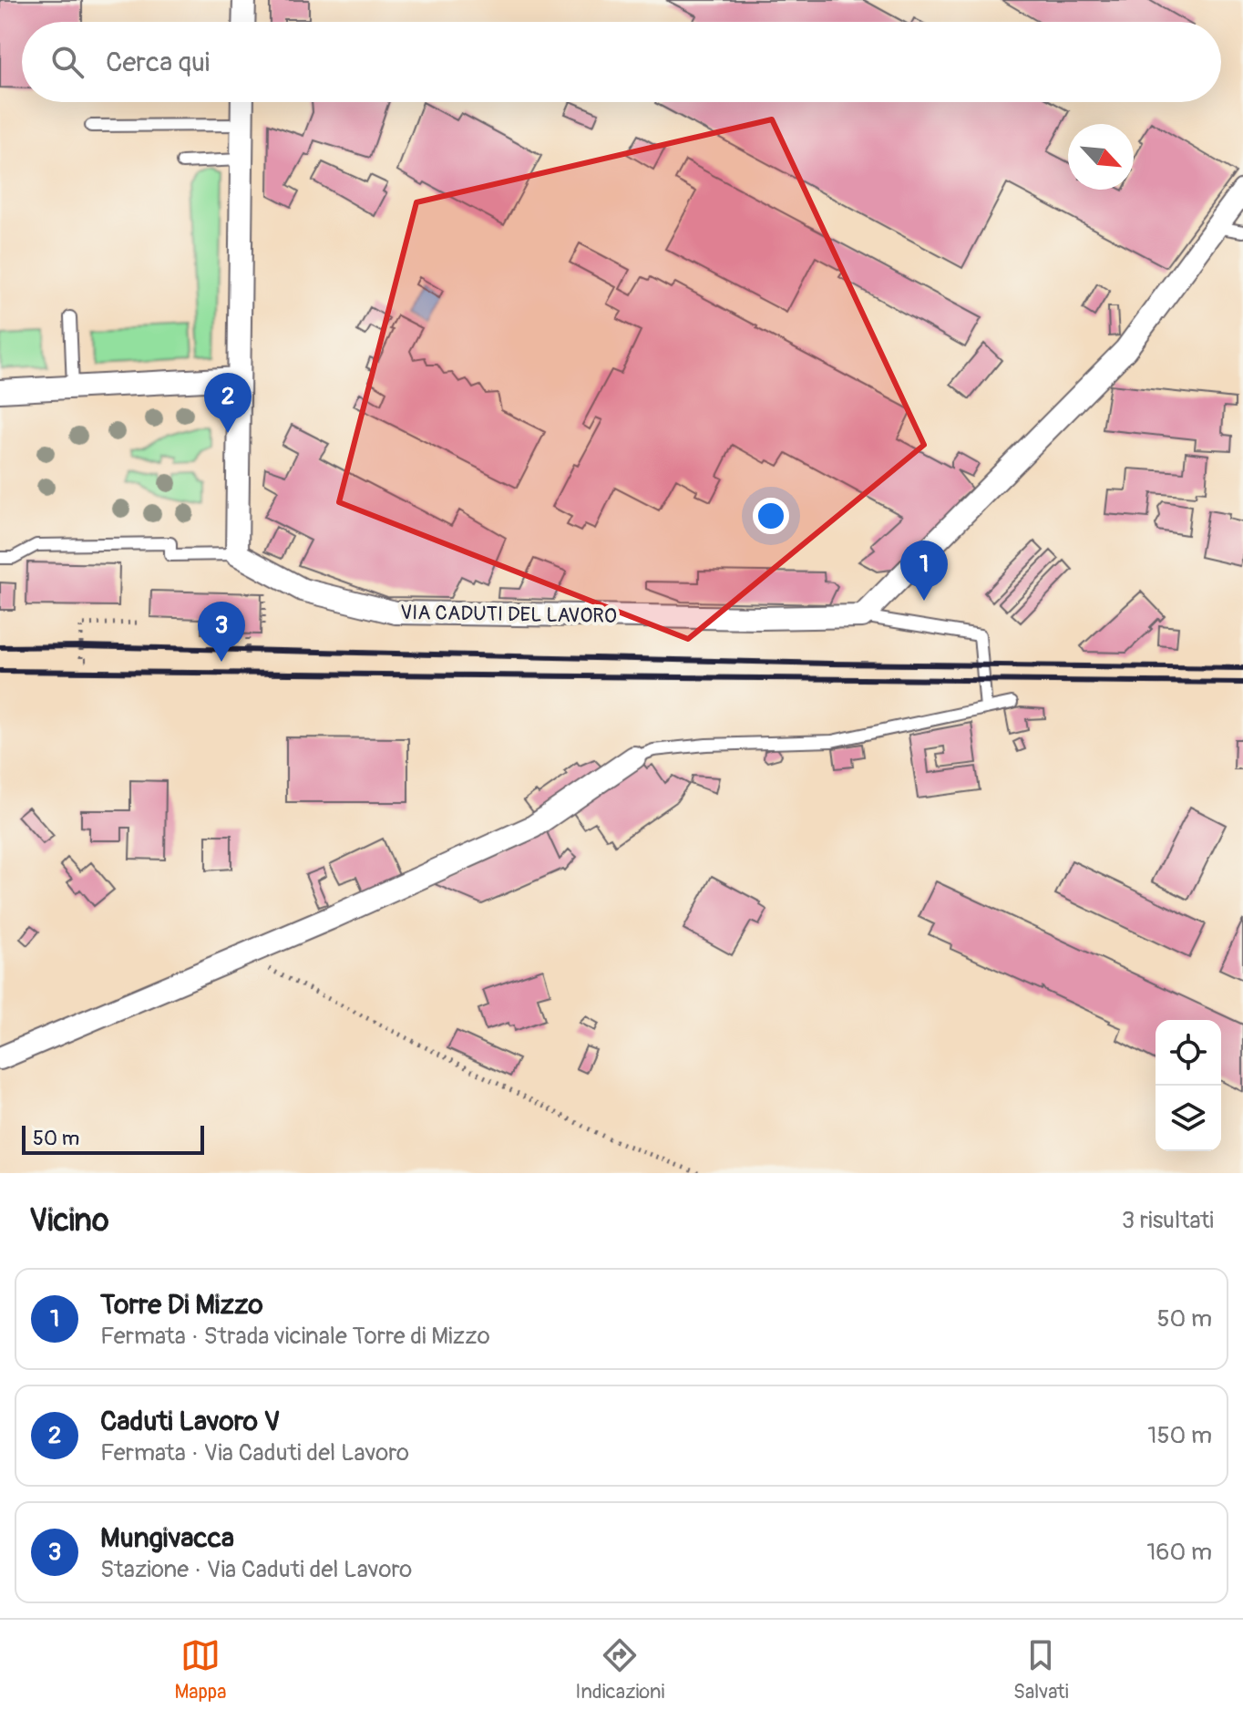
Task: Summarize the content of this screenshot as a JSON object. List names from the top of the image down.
{
  "streets": {
    "street": ["VIA CADUTI DEL LAVORO"]
  },
  "scale_bar": "50 m",
  "north": "bottom right",
  "page": {
    "search": "Cerca qui",
    "pins": ["2", "1", "3"],
    "scale": "50 m",
    "heading": ["Vicino", "3 risultati"],
    "list": [
      {
        "mark": "1",
        "name": "Torre Di Mizzo",
        "note": "Fermata · Strada vicinale Torre di Mizzo",
        "value": "50 m"
      },
      {
        "mark": "2",
        "name": "Caduti Lavoro V",
        "note": "Fermata · Via Caduti del Lavoro",
        "value": "150 m"
      },
      {
        "mark": "3",
        "name": "Mungivacca",
        "note": "Stazione · Via Caduti del Lavoro",
        "value": "160 m"
      }
    ],
    "nav": ["Mappa", "Indicazioni", "Salvati"]
  }
}
